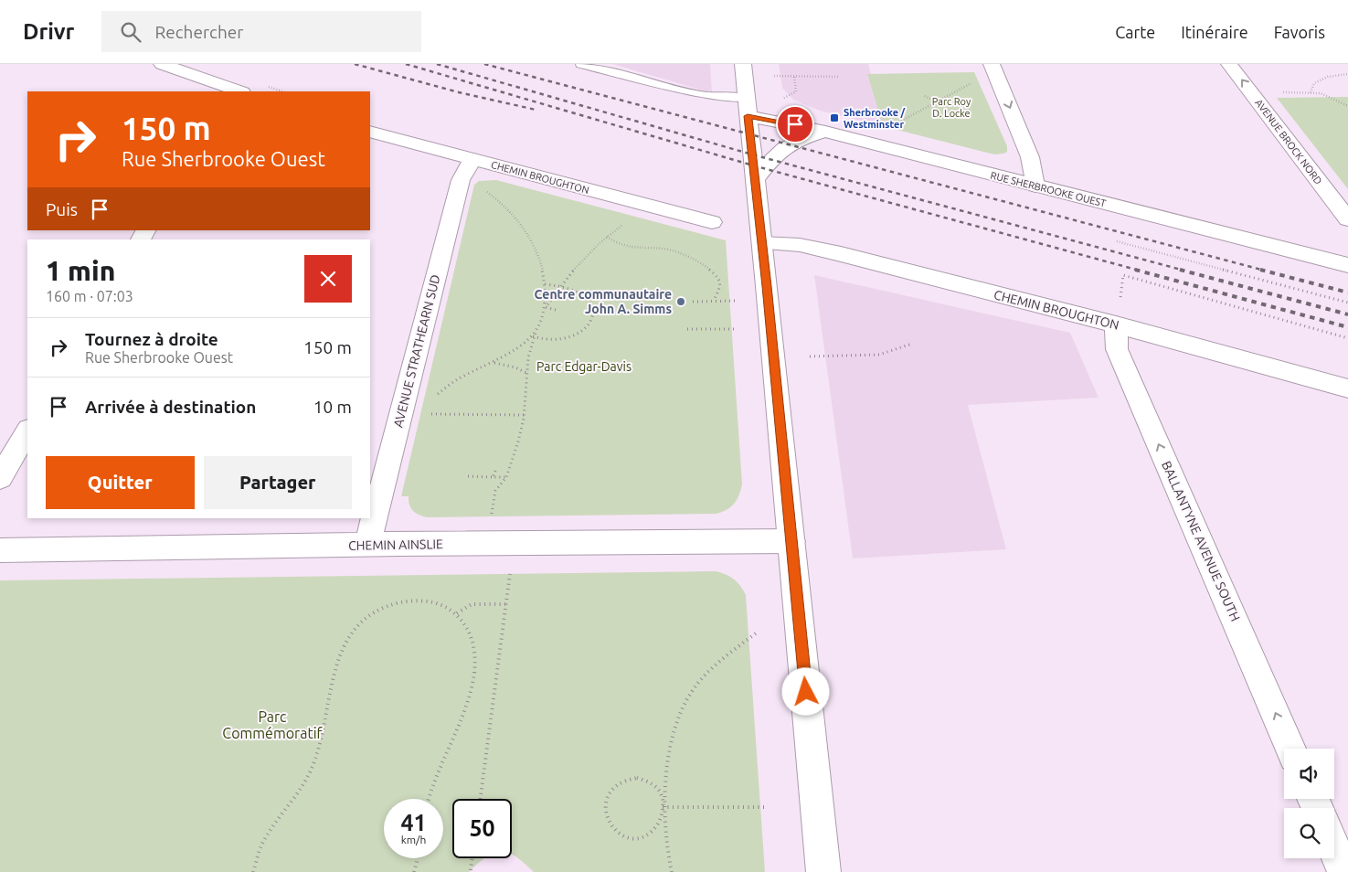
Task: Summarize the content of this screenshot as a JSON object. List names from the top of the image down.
{
  "streets": {
    "street": [
      "AVENUE BROCK NORD",
      "CHEMIN BROUGHTON",
      "RUE SHERBROOKE OUEST",
      "AVENUE STRATHEARN SUD",
      "BALLANTYNE AVENUE SOUTH",
      "CHEMIN AINSLIE"
    ]
  },
  "crossings": [
    ["CHEMIN BROUGHTON", "AVENUE STRATHEARN SUD"],
    ["CHEMIN BROUGHTON", "BALLANTYNE AVENUE SOUTH"],
    ["AVENUE STRATHEARN SUD", "CHEMIN AINSLIE"]
  ],
  "one_way": ["AVENUE BROCK NORD", "BALLANTYNE AVENUE SOUTH"],
  "parks": ["Parc Roy D. Locke", "Parc Edgar-Davis", "Parc Commémoratif"],
  "places": {
    "transit": ["Sherbrooke / Westminster"],
    "other": ["Centre communautaire John A. Simms"]
  },
  "page": {
    "header": "Drivr",
    "search": "Rechercher",
    "nav": ["Carte", "Itinéraire", "Favoris"],
    "turn": ["150 m", "Rue Sherbrooke Ouest"],
    "then": "Puis",
    "heading": ["1 min", "160 m · 07:03"],
    "list": [
      {
        "name": "Tournez à droite",
        "note": "Rue Sherbrooke Ouest",
        "value": "150 m"
      },
      {
        "name": "Arrivée à destination",
        "value": "10 m"
      }
    ],
    "buttons": ["Quitter", "Partager"],
    "speed": "41 km/h",
    "limit": "50"
  }
}
